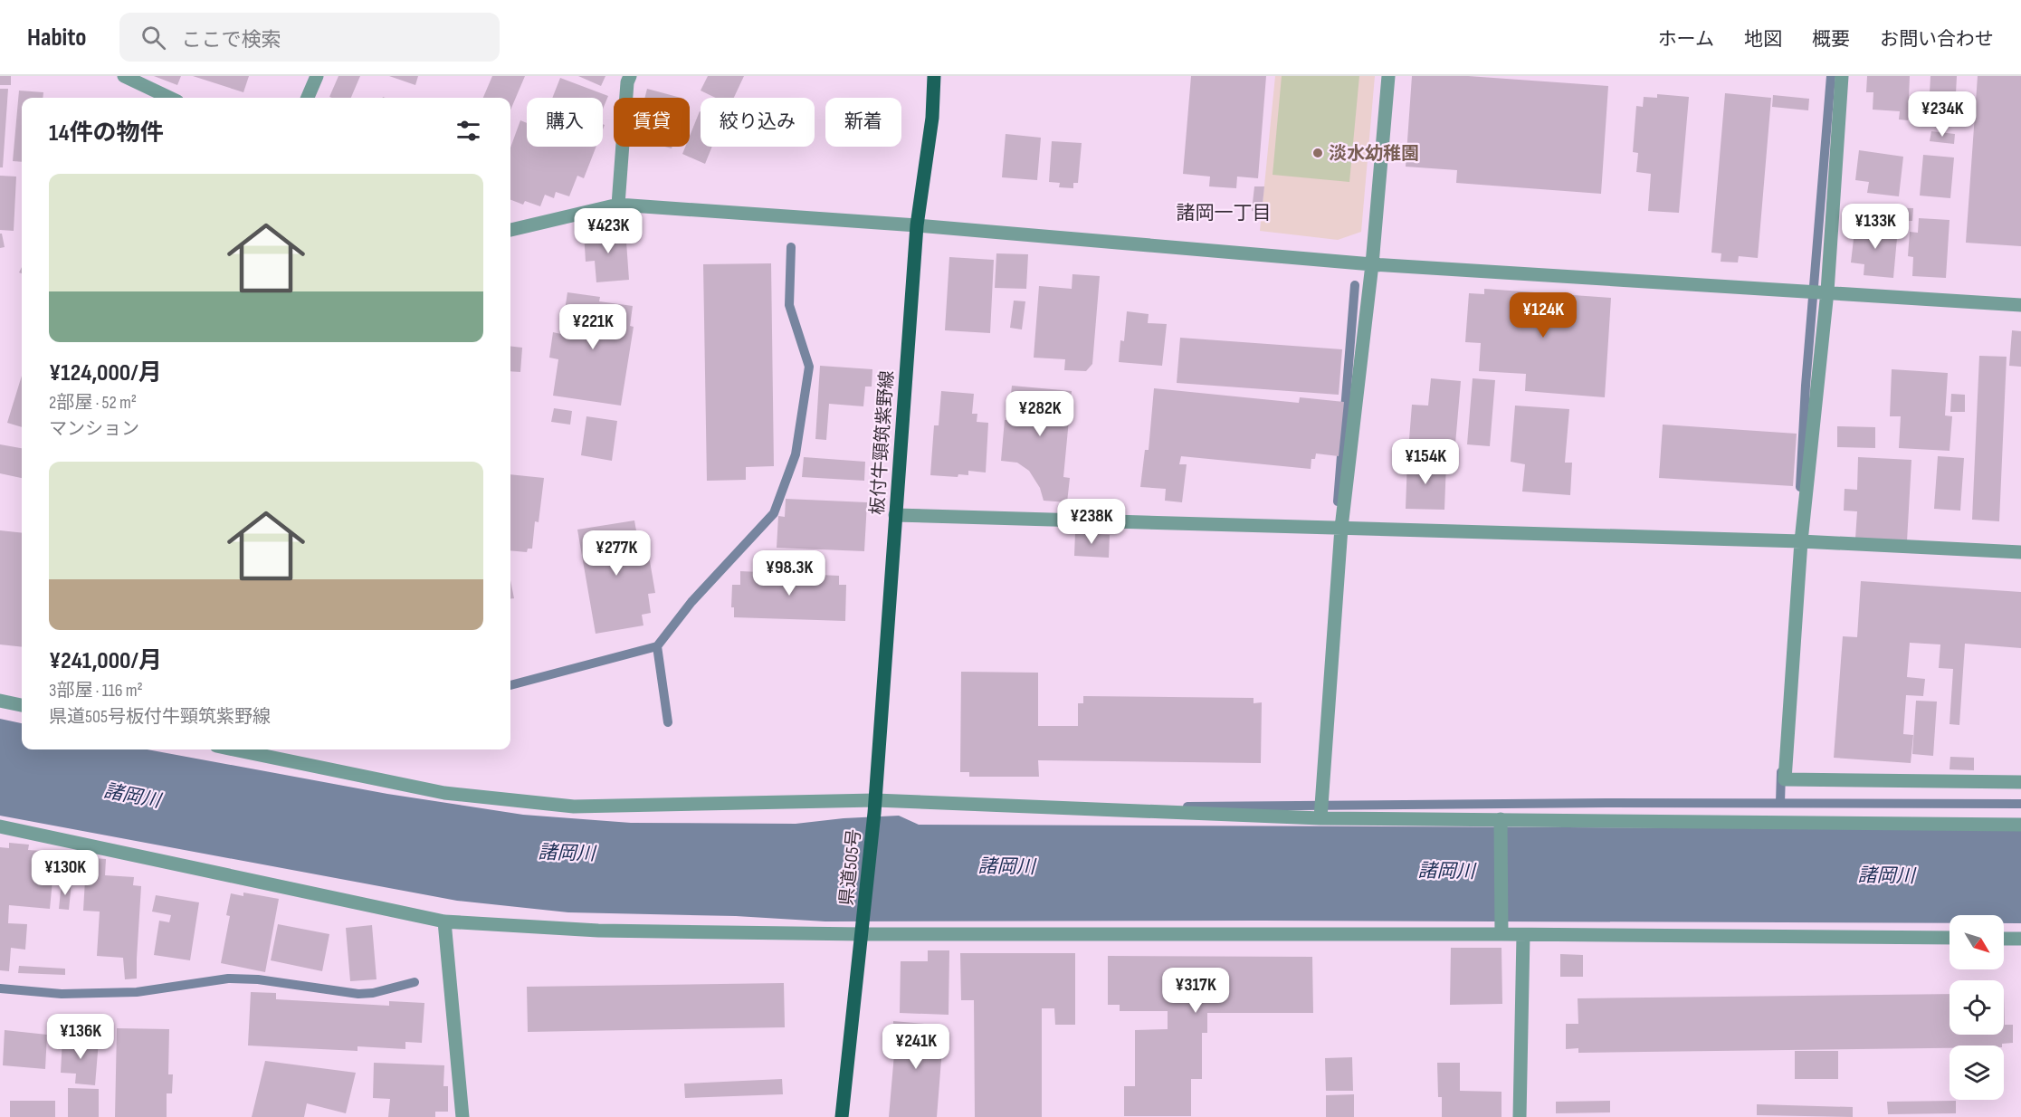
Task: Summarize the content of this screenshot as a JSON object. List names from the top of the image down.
{
  "streets": {
    "main road": ["板付牛頸筑紫野線", "県道505号"]
  },
  "crossings": [
    ["板付牛頸筑紫野線", "県道505号"]
  ],
  "districts": ["諸岡一丁目"],
  "water": ["諸岡川"],
  "places": ["淡水幼稚園"],
  "north": "bottom right",
  "page": {
    "header": "Habito",
    "search": "ここで検索",
    "nav": [
      "ホーム",
      "地図",
      "概要",
      "お問い合わせ"
    ],
    "price": [
      "¥234K",
      "¥133K",
      "¥423K",
      "¥124K",
      "¥221K",
      "¥282K",
      "¥154K",
      "¥238K",
      "¥277K",
      "¥98.3K",
      "¥130K",
      "¥317K",
      "¥136K",
      "¥241K"
    ],
    "chip": [
      "購入",
      "賃貸",
      "絞り込み",
      "新着"
    ],
    "heading": "14件の物件",
    "list": [
      {
        "name": "¥124,000/月",
        "note": "2部屋 · 52 m² · マンション"
      },
      {
        "name": "¥241,000/月",
        "note": "3部屋 · 116 m² · 県道505号板付牛頸筑紫野線"
      }
    ]
  }
}
